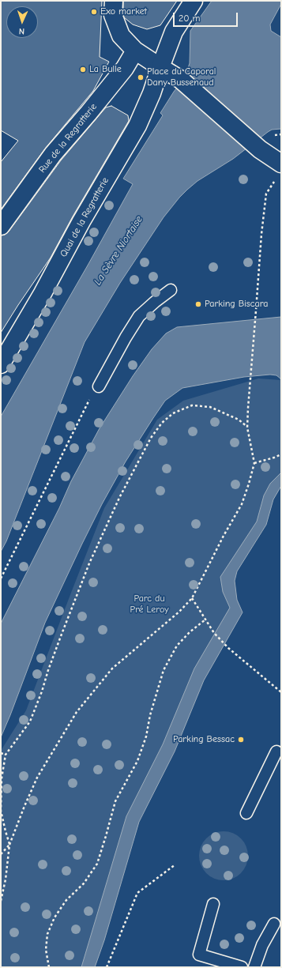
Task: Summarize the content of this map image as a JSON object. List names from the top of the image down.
{
  "streets": {
    "street": ["Rue de la Regratterie", "Quai de la Regratterie"]
  },
  "water": ["La Sèvre Niortaise"],
  "parks": ["Parc du Pré Leroy"],
  "places": [
    "Exo market",
    "La Bulle",
    "Place du Caporal Dany Bussenaud",
    "Parking Biscara",
    "Parking Bessac"
  ],
  "scale_bar": "20 m",
  "north": "bottom"
}
